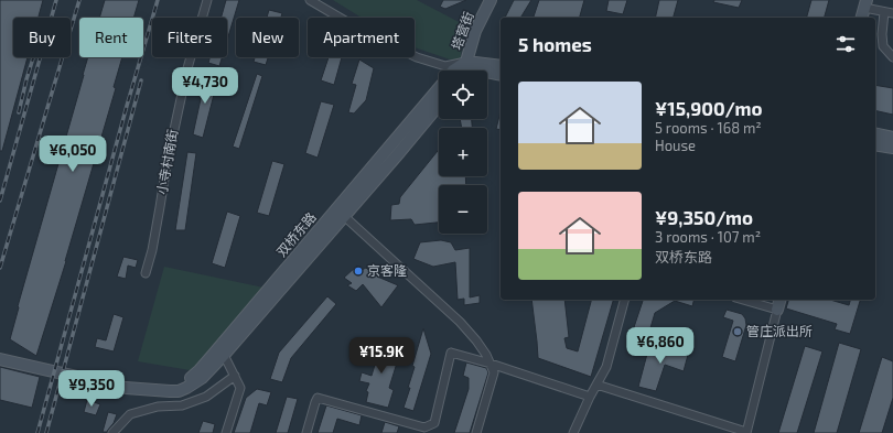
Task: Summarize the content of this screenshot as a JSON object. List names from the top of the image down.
{
  "streets": {
    "street": ["塔营街", "小寺村南街", "双桥东路"]
  },
  "crossings": [
    ["塔营街", "双桥东路"]
  ],
  "places": ["京客隆", "管庄派出所"],
  "page": {
    "chip": [
      "Buy",
      "Rent",
      "Filters",
      "New",
      "Apartment"
    ],
    "heading": "5 homes",
    "price": [
      "¥4,730",
      "¥6,050",
      "¥6,860",
      "¥15.9K",
      "¥9,350"
    ],
    "map_buttons": ["+", "−"],
    "list": [
      {
        "name": "¥15,900/mo",
        "note": "5 rooms · 168 m² · House"
      },
      {
        "name": "¥9,350/mo",
        "note": "3 rooms · 107 m² · 双桥东路"
      }
    ]
  }
}
